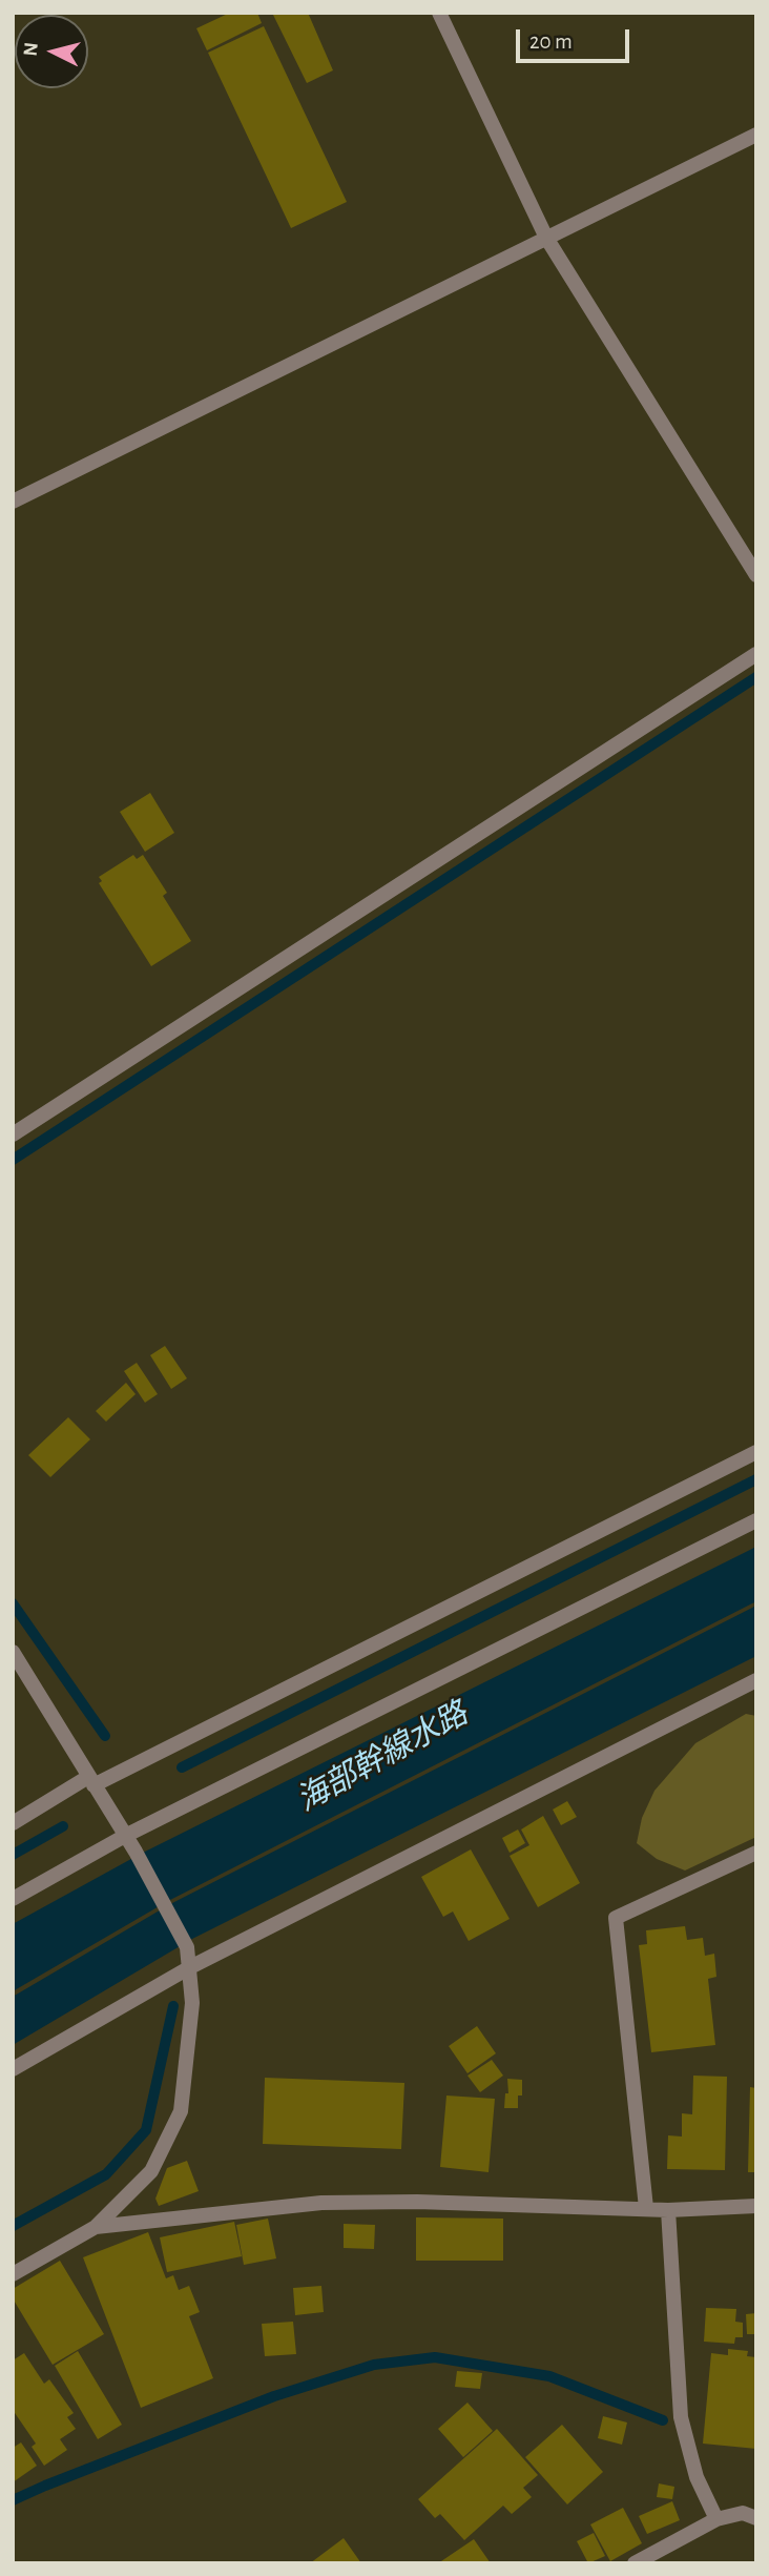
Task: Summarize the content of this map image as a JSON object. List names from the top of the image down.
{
  "water": ["海部幹線水路"],
  "scale_bar": "20 m",
  "north": "left"
}
